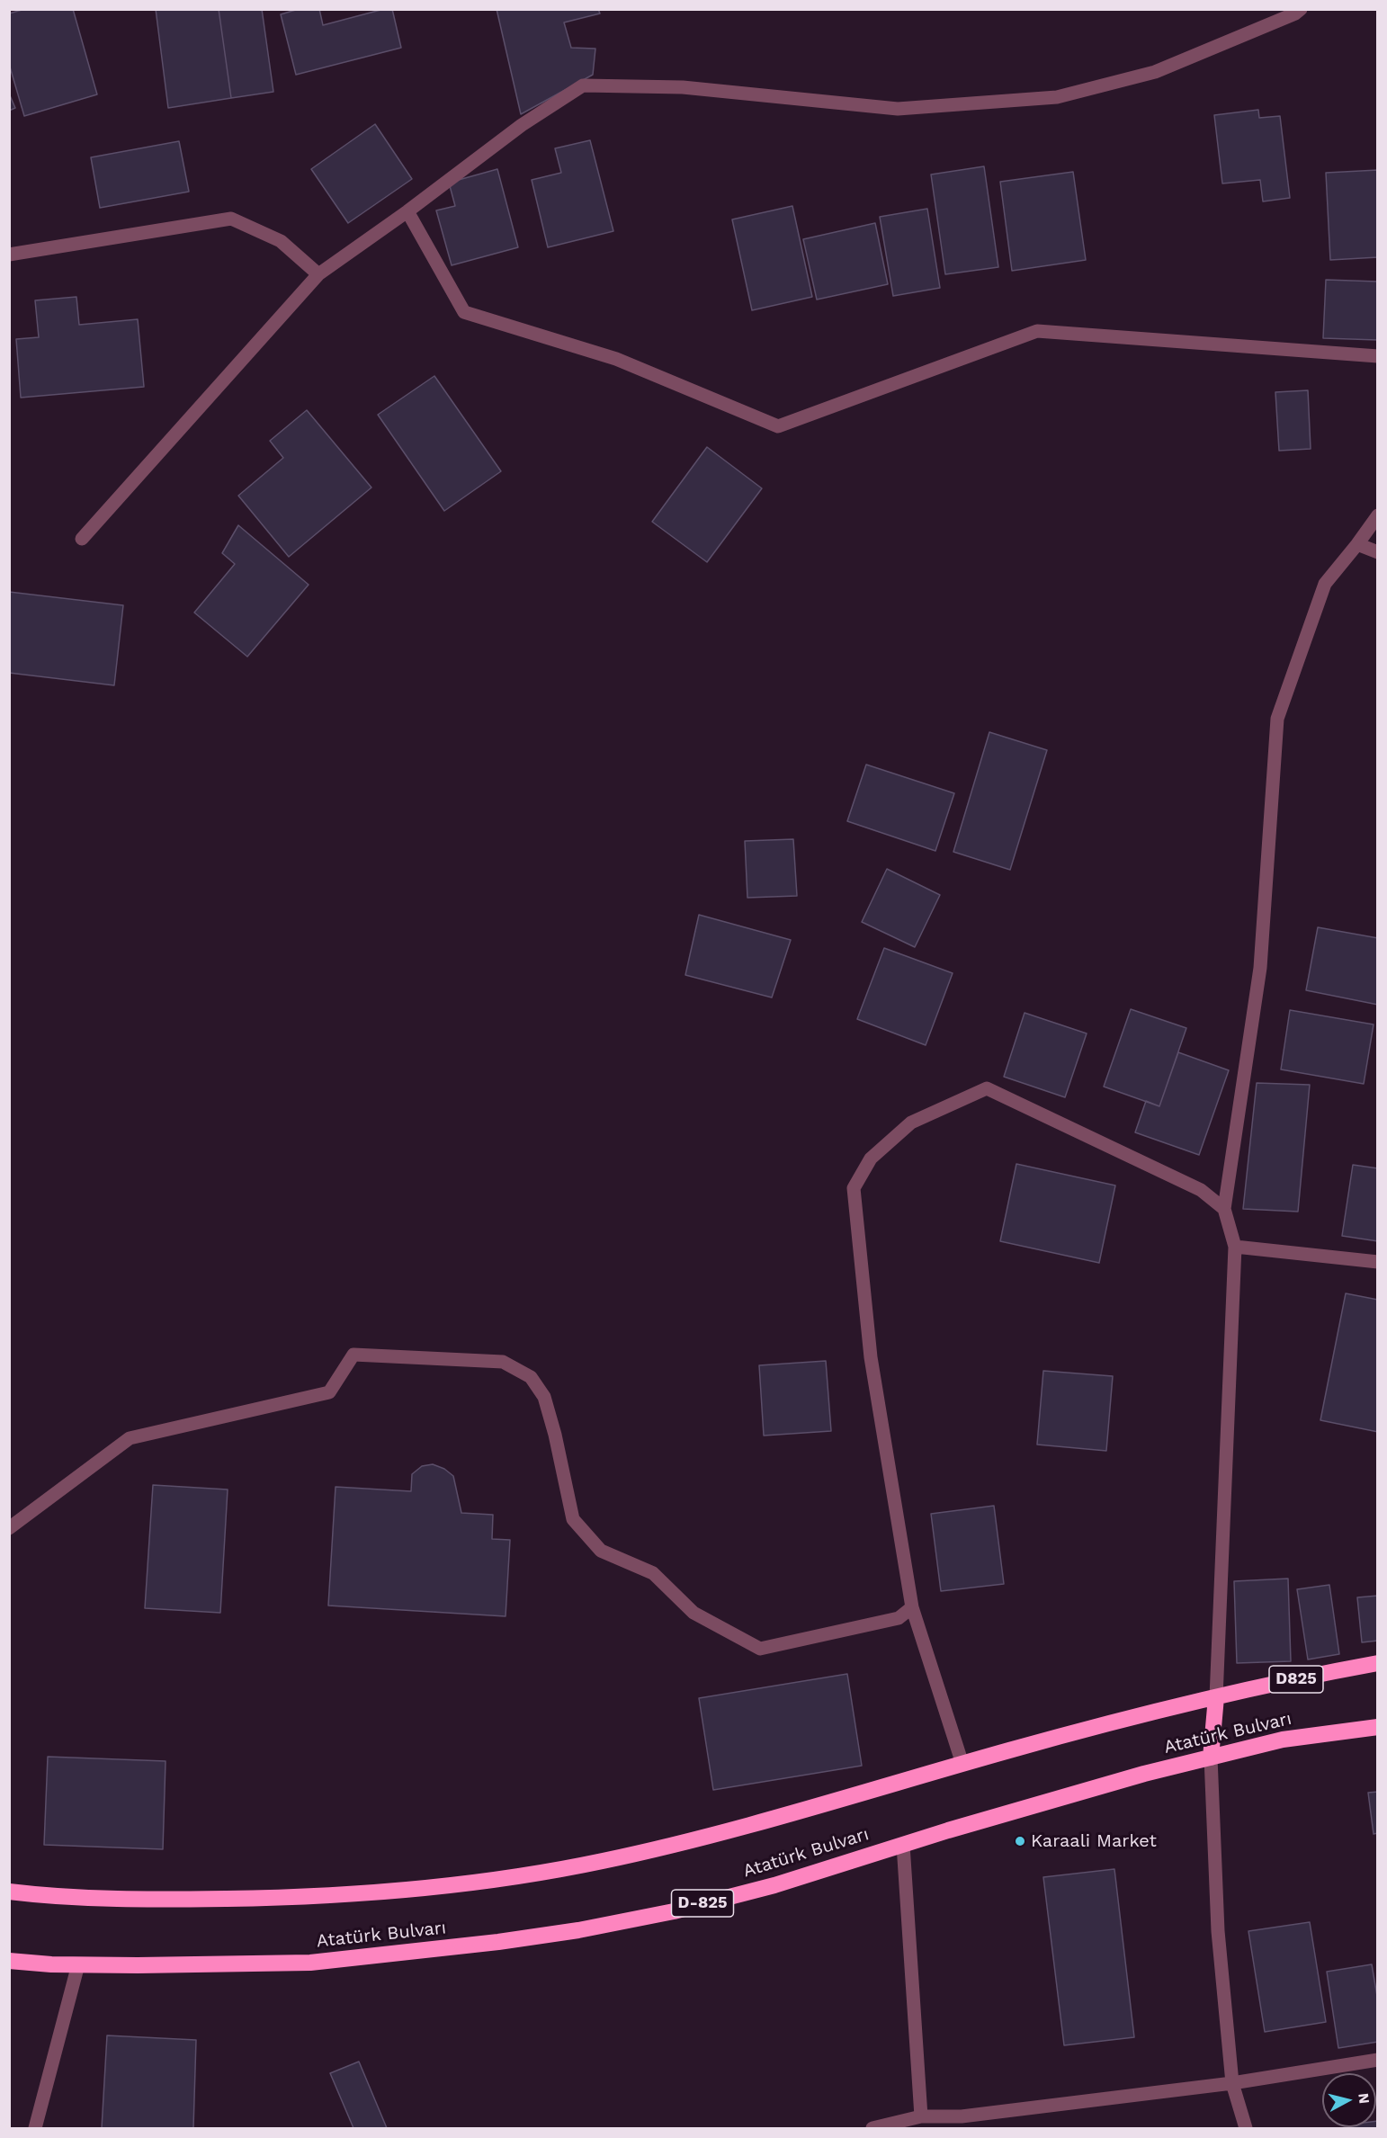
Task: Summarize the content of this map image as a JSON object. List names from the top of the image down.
{
  "streets": {
    "highway": ["D825", "Atatürk Bulvarı", "D-825"]
  },
  "places": ["Karaali Market"],
  "north": "right"
}
